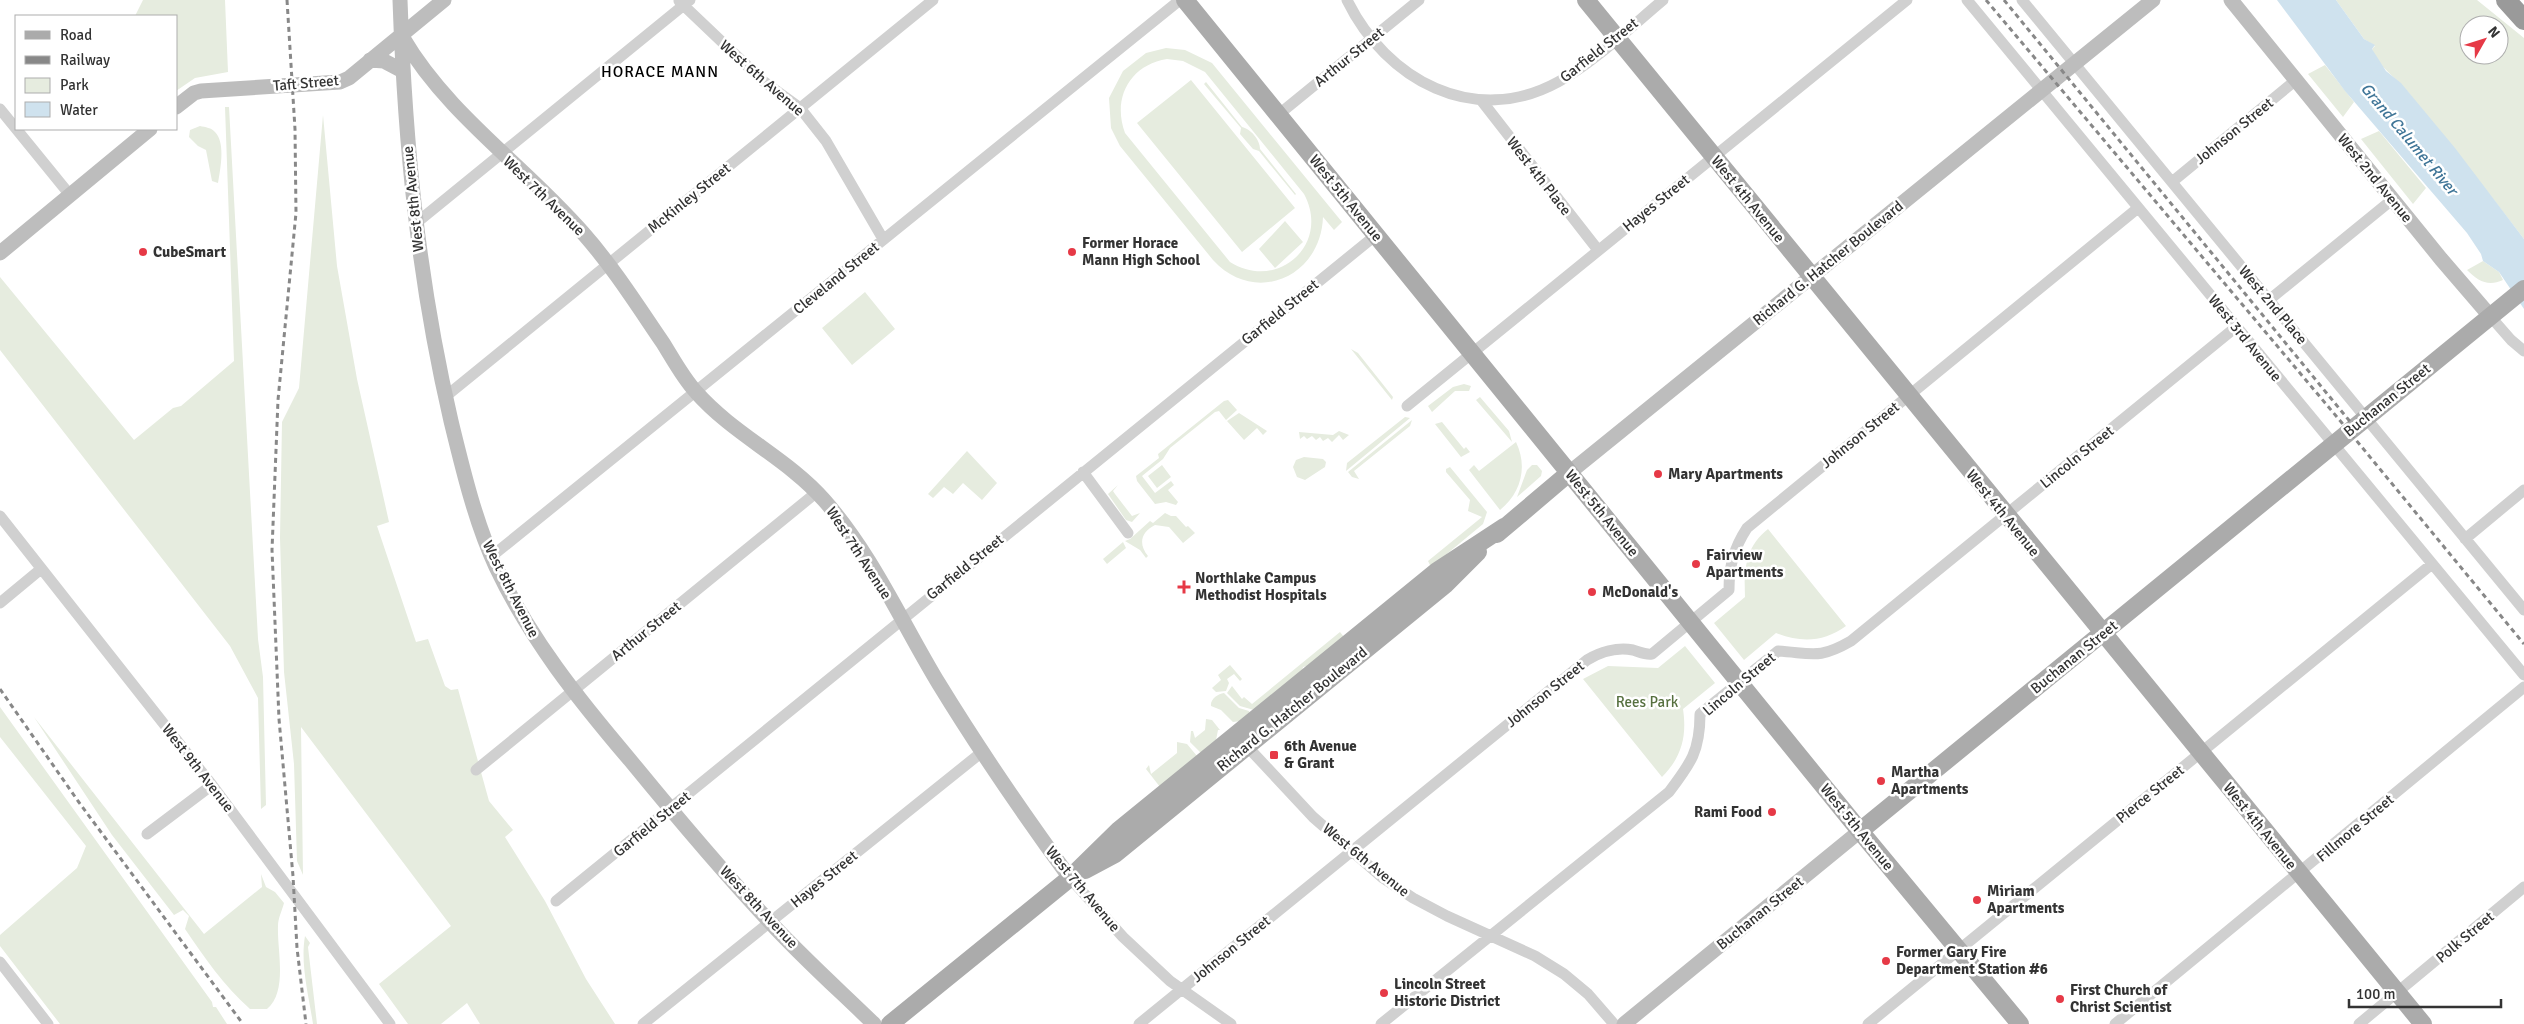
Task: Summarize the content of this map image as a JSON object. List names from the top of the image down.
{
  "streets": {
    "main road": [
      "West 5th Avenue",
      "West 4th Avenue",
      "Richard G. Hatcher Boulevard",
      "Buchanan Street"
    ],
    "street": [
      "Garfield Street",
      "Arthur Street",
      "West 6th Avenue",
      "Taft Street",
      "Johnson Street",
      "West 4th Place",
      "West 2nd Avenue",
      "West 7th Avenue",
      "McKinley Street",
      "West 8th Avenue",
      "Hayes Street",
      "Cleveland Street",
      "West 2nd Place",
      "West 3rd Avenue",
      "Lincoln Street",
      "West 9th Avenue",
      "Pierce Street",
      "Fillmore Street",
      "Polk Street"
    ]
  },
  "crossings": [
    ["Garfield Street", "Arthur Street"],
    ["Garfield Street", "West 4th Place"],
    ["Garfield Street", "West 7th Avenue"],
    ["Garfield Street", "West 5th Avenue"],
    ["Garfield Street", "West 8th Avenue"],
    ["Garfield Street", "West 4th Avenue"],
    ["Arthur Street", "West 7th Avenue"],
    ["Arthur Street", "West 5th Avenue"],
    ["Arthur Street", "West 8th Avenue"],
    ["West 6th Avenue", "Johnson Street"],
    ["West 6th Avenue", "McKinley Street"],
    ["West 6th Avenue", "Richard G. Hatcher Boulevard"],
    ["West 6th Avenue", "Cleveland Street"],
    ["West 6th Avenue", "Lincoln Street"],
    ["Taft Street", "West 7th Avenue"],
    ["Taft Street", "West 8th Avenue"],
    ["Johnson Street", "West 2nd Avenue"],
    ["Johnson Street", "West 7th Avenue"],
    ["Johnson Street", "West 5th Avenue"],
    ["Johnson Street", "West 4th Avenue"],
    ["Johnson Street", "West 2nd Place"],
    ["Johnson Street", "West 3rd Avenue"],
    ["West 4th Place", "Hayes Street"],
    ["West 2nd Avenue", "Buchanan Street"],
    ["West 7th Avenue", "McKinley Street"],
    ["West 7th Avenue", "West 8th Avenue"],
    ["West 7th Avenue", "Hayes Street"],
    ["West 7th Avenue", "Richard G. Hatcher Boulevard"],
    ["West 7th Avenue", "Cleveland Street"],
    ["McKinley Street", "West 8th Avenue"],
    ["West 5th Avenue", "Hayes Street"],
    ["West 5th Avenue", "Richard G. Hatcher Boulevard"],
    ["West 5th Avenue", "Buchanan Street"],
    ["West 5th Avenue", "Lincoln Street"],
    ["West 5th Avenue", "Pierce Street"],
    ["West 8th Avenue", "Hayes Street"],
    ["West 8th Avenue", "Cleveland Street"],
    ["West 4th Avenue", "Hayes Street"],
    ["West 4th Avenue", "Richard G. Hatcher Boulevard"],
    ["West 4th Avenue", "Buchanan Street"],
    ["West 4th Avenue", "Lincoln Street"],
    ["West 4th Avenue", "Pierce Street"],
    ["West 4th Avenue", "Fillmore Street"],
    ["West 4th Avenue", "Polk Street"],
    ["Richard G. Hatcher Boulevard", "West 2nd Place"],
    ["Richard G. Hatcher Boulevard", "West 3rd Avenue"],
    ["West 2nd Place", "Buchanan Street"],
    ["West 3rd Avenue", "Buchanan Street"],
    ["West 3rd Avenue", "Lincoln Street"],
    ["West 3rd Avenue", "Pierce Street"]
  ],
  "districts": ["HORACE MANN"],
  "water": ["Grand Calumet River"],
  "parks": ["Rees Park"],
  "places": {
    "other": [
      "CubeSmart",
      "Former Horace Mann High School",
      "Mary Apartments",
      "Fairview Apartments",
      "McDonald's",
      "Martha Apartments",
      "Rami Food",
      "Miriam Apartments",
      "Former Gary Fire Department Station #6",
      "Lincoln Street Historic District",
      "First Church of Christ Scientist"
    ],
    "health": ["Northlake Campus Methodist Hospitals"],
    "transit": ["6th Avenue & Grant"]
  },
  "legend": [
    "Road",
    "Railway",
    "Park",
    "Water"
  ],
  "scale_bar": "100 m",
  "north": "top right"
}
